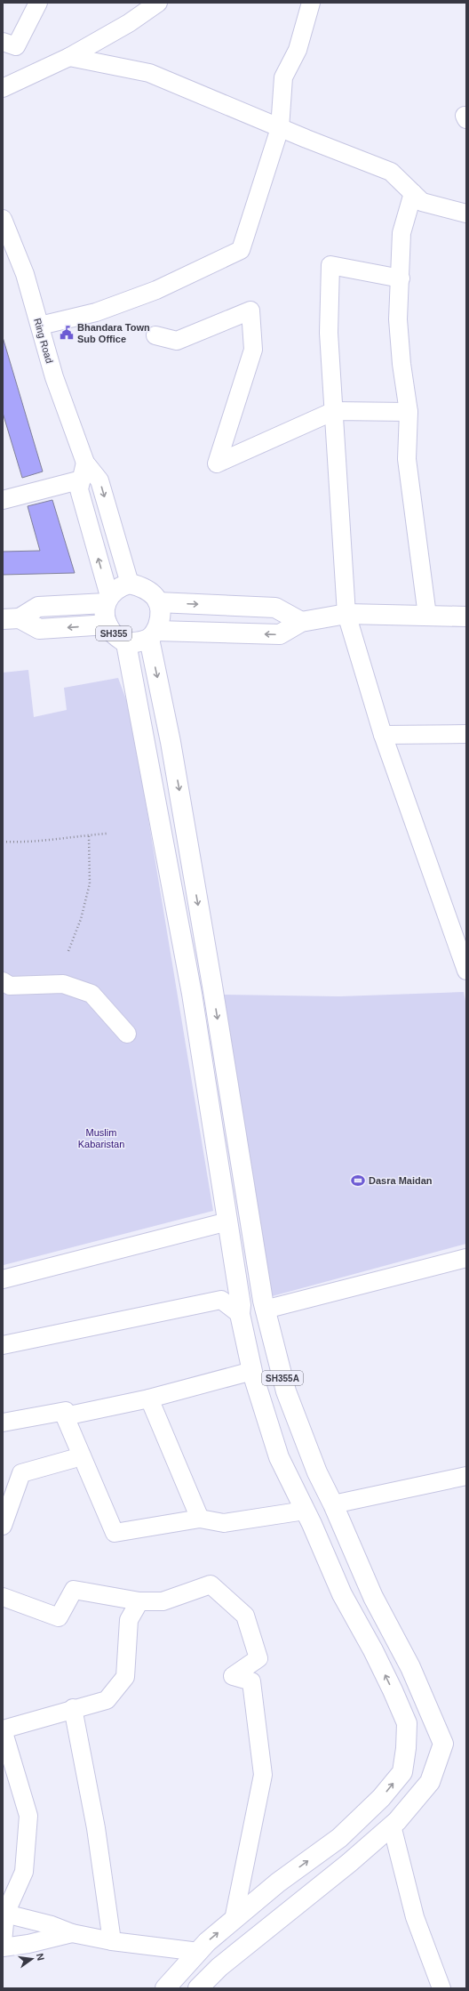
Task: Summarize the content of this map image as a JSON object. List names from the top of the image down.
{
  "streets": {
    "main road": ["SH355", "SH355A"],
    "street": ["Ring Road"]
  },
  "crossings": [
    ["Ring Road", "SH355"],
    ["Ring Road", "SH355A"],
    ["SH355", "SH355A"]
  ],
  "parks": ["Muslim Kabaristan"],
  "places": {
    "public building": ["Bhandara Town Sub Office"],
    "sports": ["Dasra Maidan"]
  },
  "north": "right"
}
